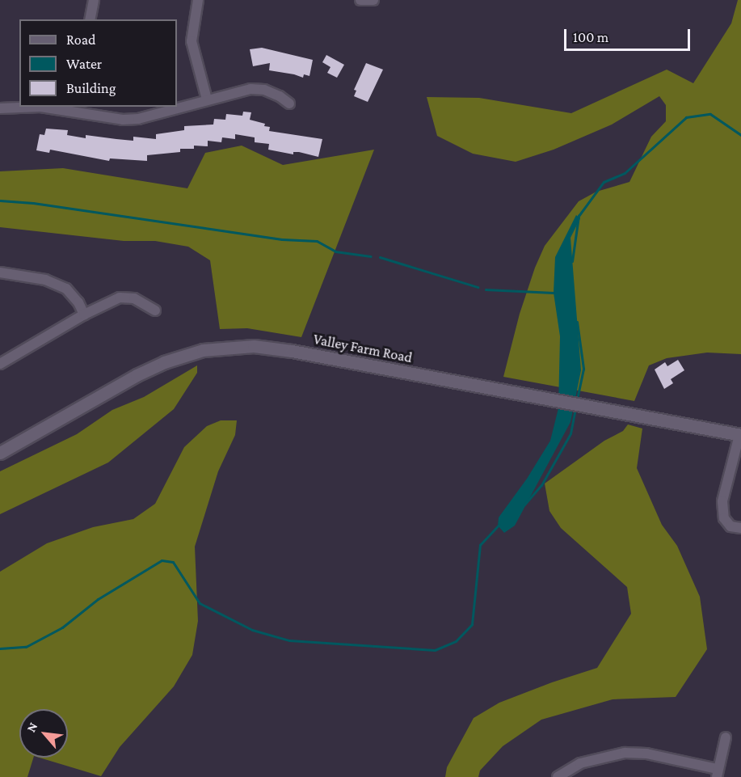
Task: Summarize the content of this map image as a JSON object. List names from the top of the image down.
{
  "streets": {
    "street": ["Valley Farm Road"]
  },
  "legend": ["Road", "Water", "Building"],
  "scale_bar": "100 m",
  "north": "top left"
}
